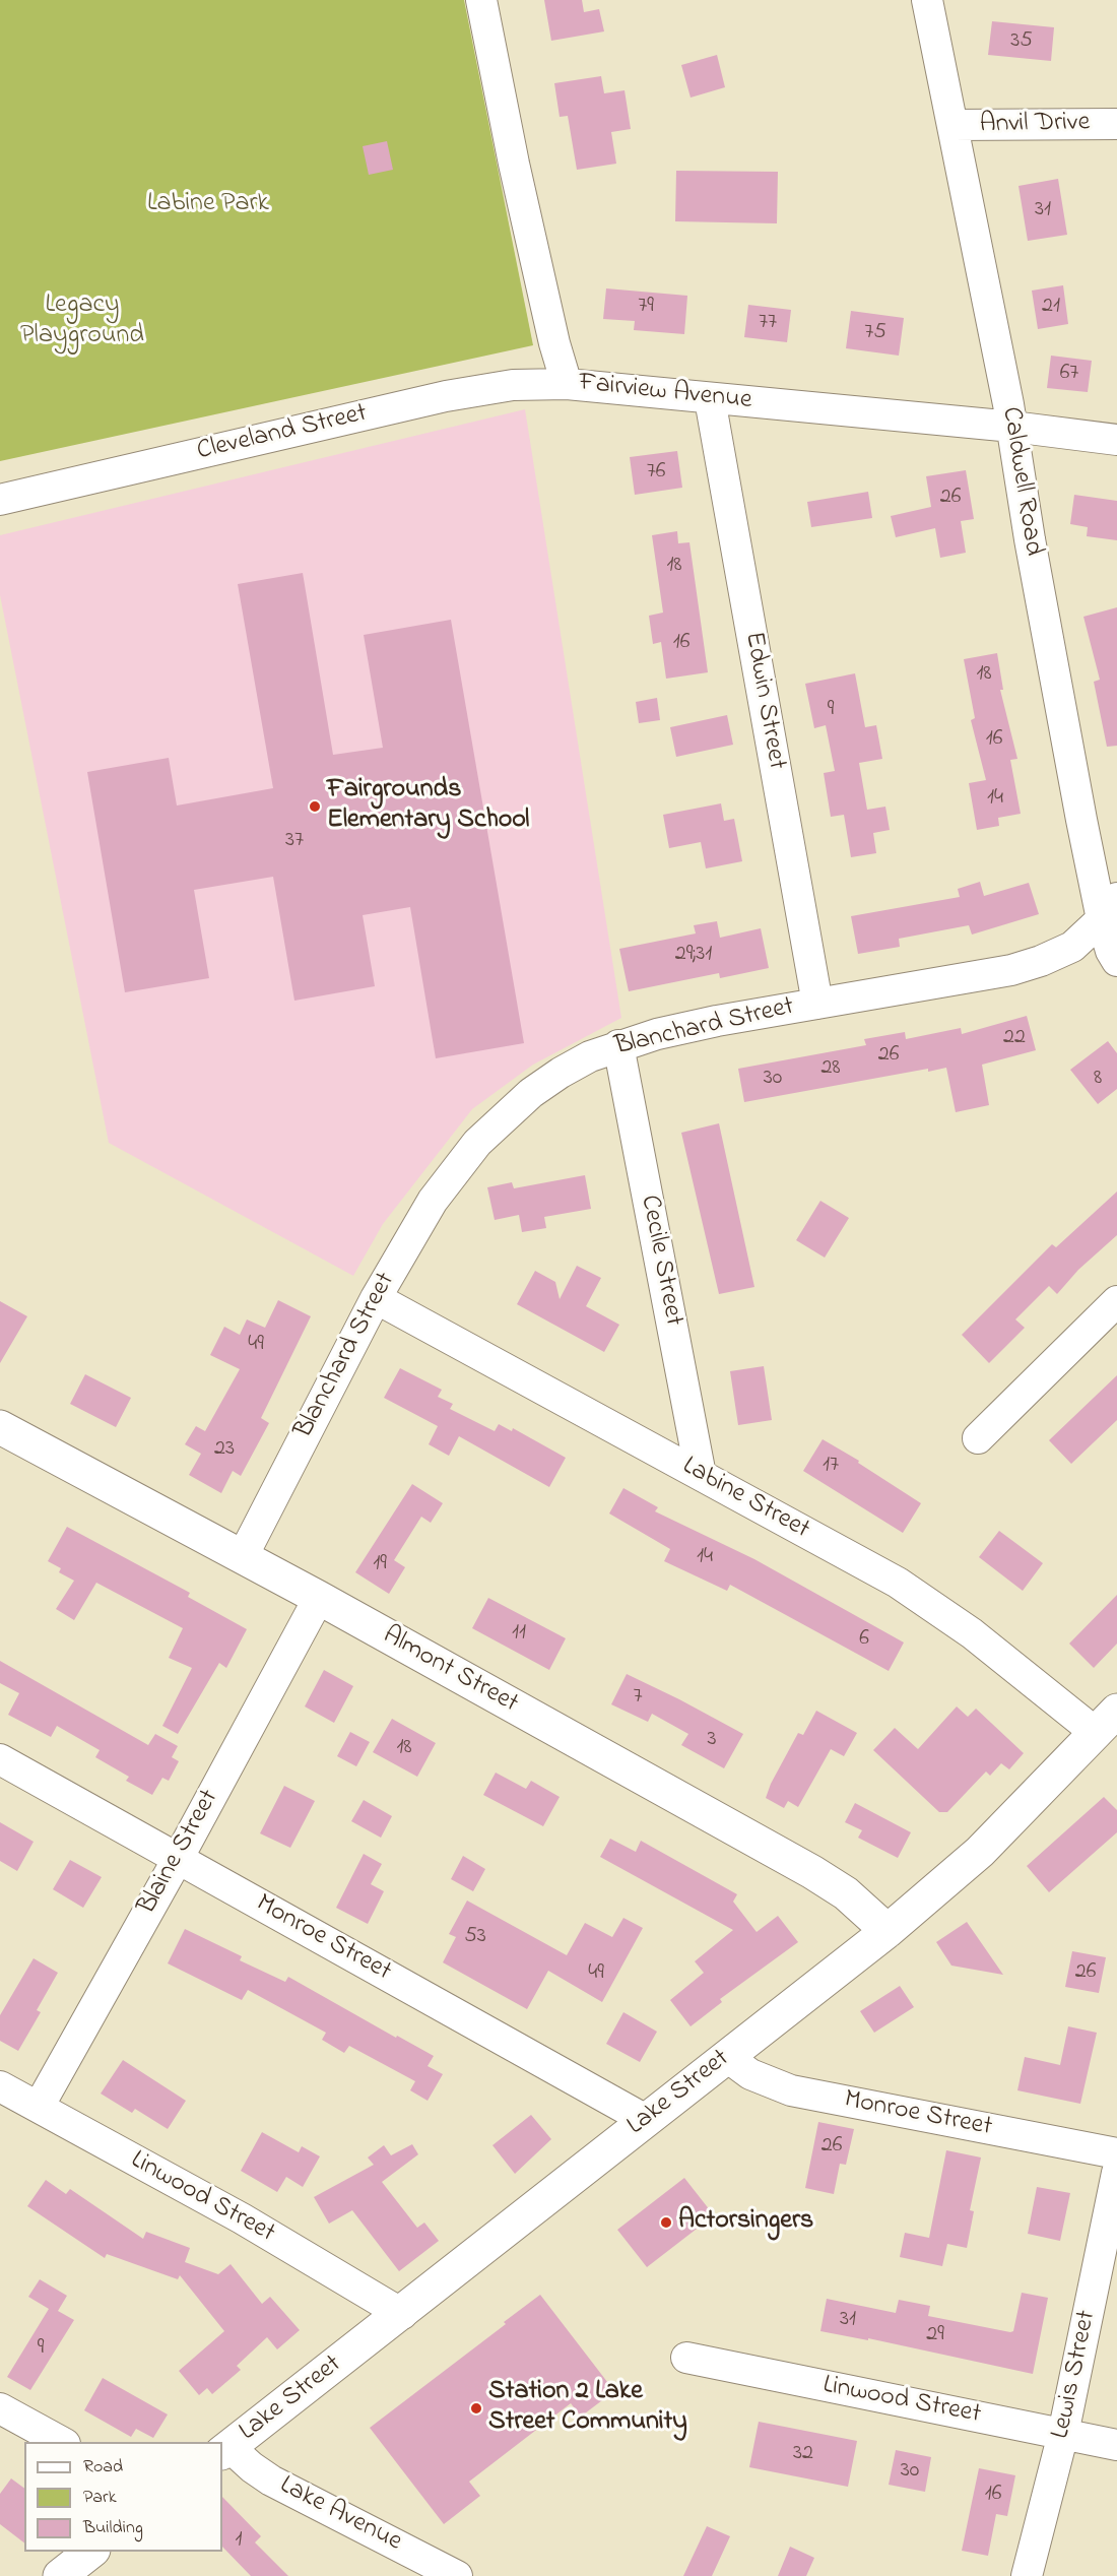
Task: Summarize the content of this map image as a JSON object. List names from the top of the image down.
{
  "streets": {
    "street": [
      "Anvil Drive",
      "Fairview Avenue",
      "Cleveland Street",
      "Caldwell Road",
      "Edwin Street",
      "Blanchard Street",
      "Cecile Street",
      "Labine Street",
      "Almont Street",
      "Blaine Street",
      "Monroe Street",
      "Lake Street",
      "Linwood Street",
      "Lewis Street",
      "Lake Avenue"
    ]
  },
  "crossings": [
    ["Anvil Drive", "Caldwell Road"],
    ["Fairview Avenue", "Cleveland Street"],
    ["Fairview Avenue", "Caldwell Road"],
    ["Fairview Avenue", "Edwin Street"],
    ["Caldwell Road", "Blanchard Street"],
    ["Edwin Street", "Blanchard Street"],
    ["Blanchard Street", "Cecile Street"],
    ["Blanchard Street", "Labine Street"],
    ["Blanchard Street", "Almont Street"],
    ["Cecile Street", "Labine Street"],
    ["Labine Street", "Lake Street"],
    ["Almont Street", "Blaine Street"],
    ["Almont Street", "Lake Street"],
    ["Blaine Street", "Monroe Street"],
    ["Blaine Street", "Linwood Street"],
    ["Monroe Street", "Lake Street"],
    ["Lake Street", "Linwood Street"],
    ["Lake Street", "Lake Avenue"],
    ["Linwood Street", "Lewis Street"]
  ],
  "parks": ["Labine Park", "Legacy Playground"],
  "places": ["Fairgrounds Elementary School", "Actorsingers", "Station 2 Lake Street Community"],
  "house_numbers": [
    "35",
    "31",
    "79",
    "21",
    "77",
    "75",
    "67",
    "76",
    "26",
    "18",
    "16",
    "18",
    "9",
    "16",
    "14",
    "37",
    "29;31",
    "22",
    "26",
    "28",
    "30",
    "8",
    "49",
    "23",
    "17",
    "14",
    "19",
    "11",
    "6",
    "7",
    "3",
    "18",
    "53",
    "26",
    "49",
    "26",
    "31",
    "29",
    "9",
    "32",
    "30",
    "16",
    "1"
  ],
  "legend": ["Road", "Park", "Building"]
}
